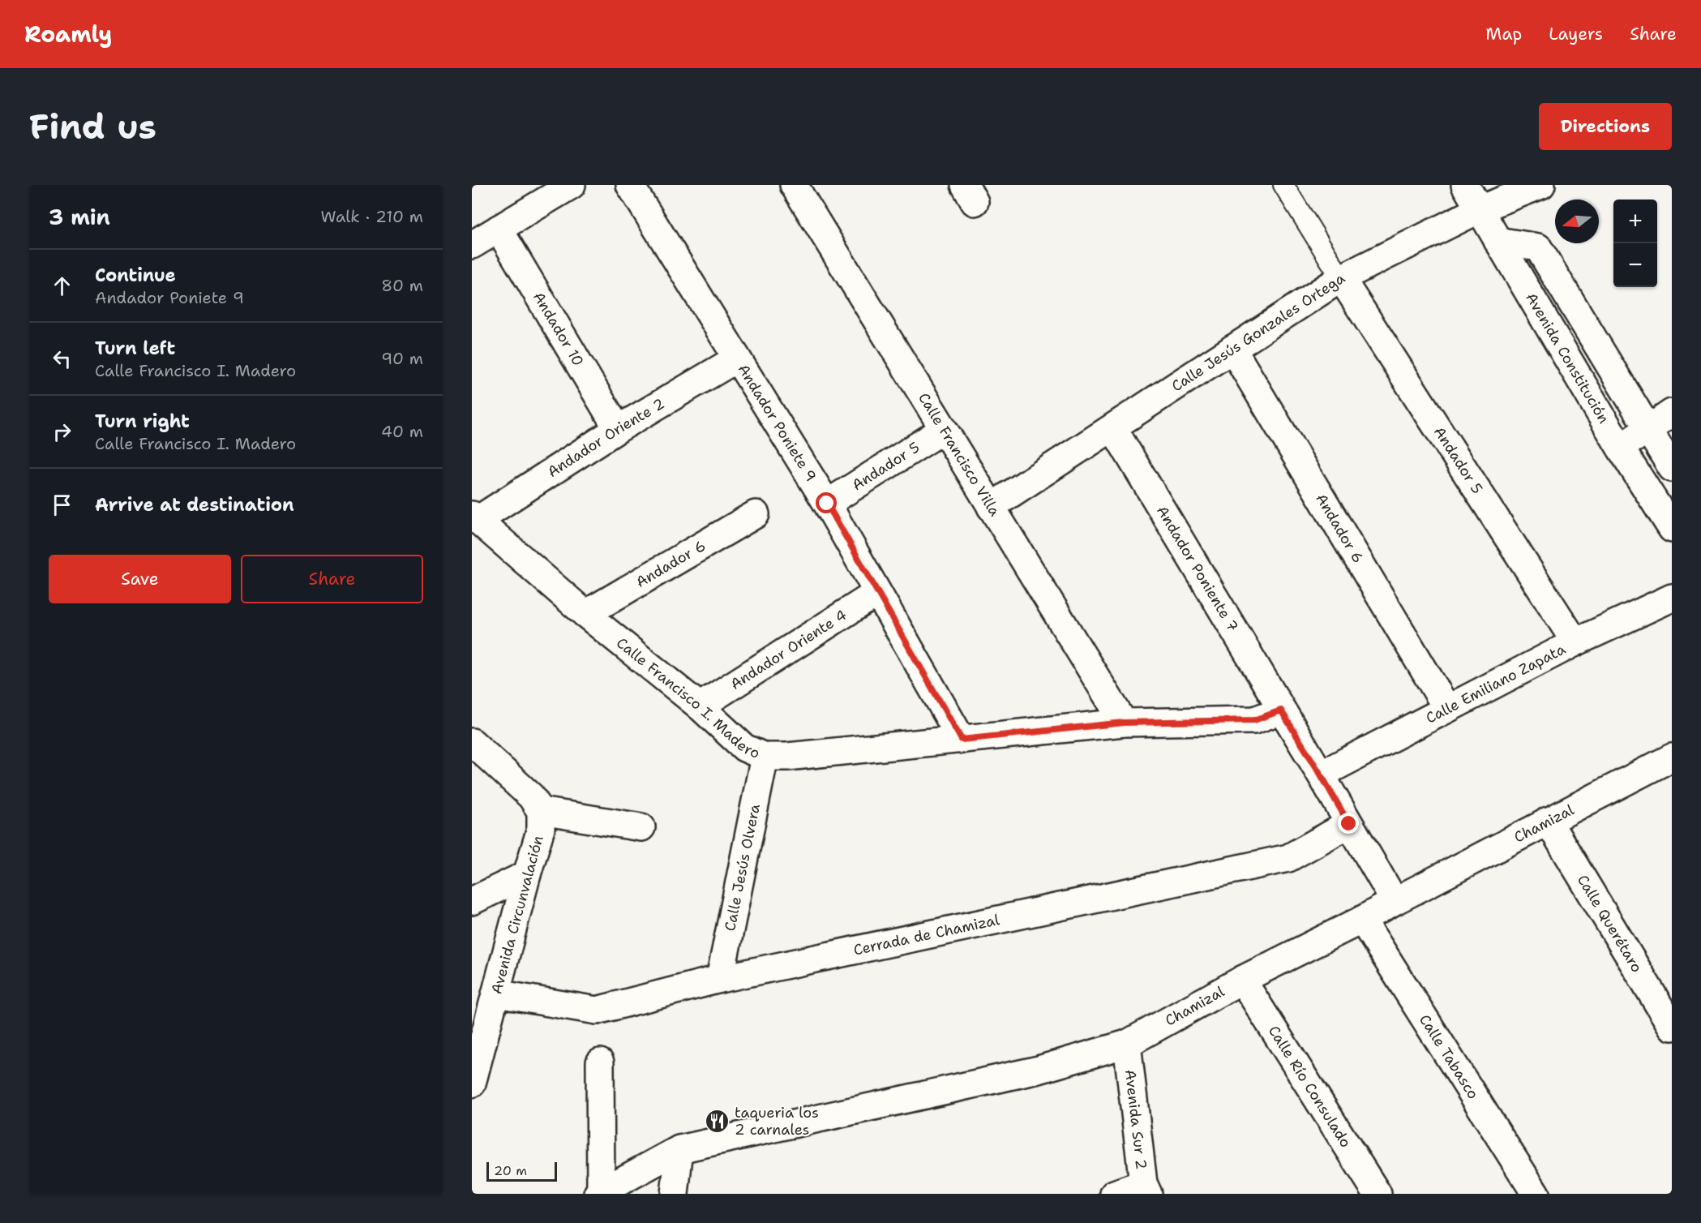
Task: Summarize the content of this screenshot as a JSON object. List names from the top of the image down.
{
  "streets": {
    "street": [
      "Andador 10",
      "Calle Jesús Gonzales Ortega",
      "Avenida Constitución",
      "Andador Poniete 9",
      "Andador Oriente 2",
      "Calle Francisco Villa",
      "Andador 5",
      "Andador 6",
      "Andador Poniente 7",
      "Andador Oriente 4",
      "Calle Emiliano Zapata",
      "Calle Francisco I. Madero",
      "Chamizal",
      "Calle Jesús Olvera",
      "Avenida Circunvalación",
      "Calle Querétaro",
      "Cerrada de Chamizal",
      "Calle Tabasco",
      "Calle Río Consulado",
      "Avenida Sur 2"
    ]
  },
  "crossings": [
    ["Andador 10", "Andador Oriente 2"],
    ["Calle Jesús Gonzales Ortega", "Avenida Constitución"],
    ["Calle Jesús Gonzales Ortega", "Calle Francisco Villa"],
    ["Calle Jesús Gonzales Ortega", "Andador 5"],
    ["Calle Jesús Gonzales Ortega", "Andador 6"],
    ["Calle Jesús Gonzales Ortega", "Andador Poniente 7"],
    ["Andador Poniete 9", "Andador Oriente 2"],
    ["Andador Poniete 9", "Andador 5"],
    ["Andador Poniete 9", "Andador Oriente 4"],
    ["Andador Poniete 9", "Calle Francisco I. Madero"],
    ["Andador Oriente 2", "Calle Francisco I. Madero"],
    ["Calle Francisco Villa", "Andador 5"],
    ["Calle Francisco Villa", "Calle Francisco I. Madero"],
    ["Andador 5", "Calle Emiliano Zapata"],
    ["Andador 6", "Calle Emiliano Zapata"],
    ["Andador 6", "Calle Francisco I. Madero"],
    ["Andador Poniente 7", "Calle Francisco I. Madero"],
    ["Andador Oriente 4", "Calle Francisco I. Madero"],
    ["Calle Francisco I. Madero", "Calle Jesús Olvera"],
    ["Chamizal", "Calle Querétaro"],
    ["Chamizal", "Calle Tabasco"],
    ["Chamizal", "Calle Río Consulado"],
    ["Chamizal", "Avenida Sur 2"],
    ["Calle Jesús Olvera", "Cerrada de Chamizal"],
    ["Avenida Circunvalación", "Cerrada de Chamizal"]
  ],
  "places": {
    "restaurant": ["taqueria los 2 carnales"]
  },
  "scale_bar": "20 m",
  "north": "left",
  "page": {
    "header": "Roamly",
    "nav": ["Map", "Layers", "Share"],
    "buttons": [
      "Directions",
      ["Save", "Share"]
    ],
    "title": "Find us",
    "heading": ["3 min", "Walk · 210 m"],
    "map_buttons": ["+", "−"],
    "list": [
      ["Continue", "Andador Poniete 9", "80 m"],
      ["Turn left", "Calle Francisco I. Madero", "90 m"],
      ["Turn right", "Calle Francisco I. Madero", "40 m"],
      "Arrive at destination"
    ],
    "scale": "20 m"
  }
}
